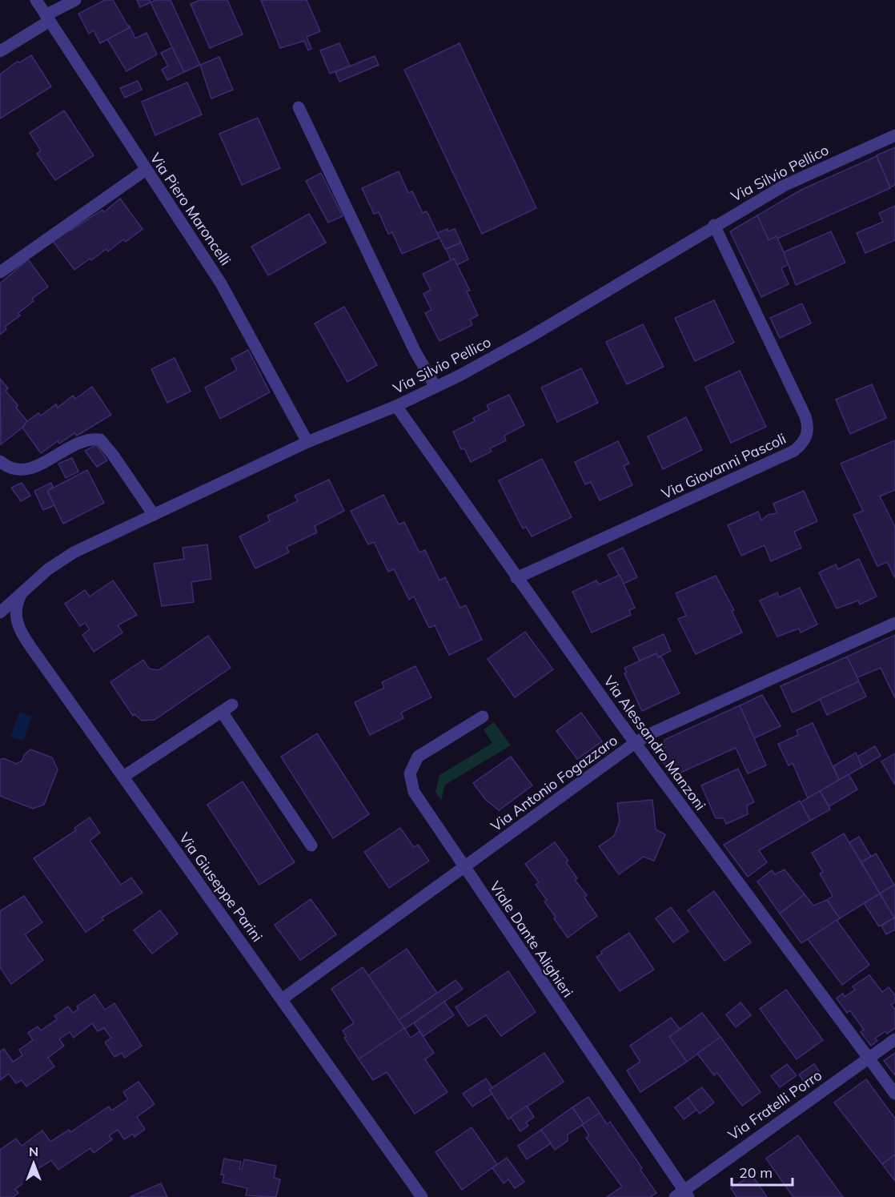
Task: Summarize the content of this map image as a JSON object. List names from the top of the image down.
{
  "streets": {
    "street": [
      "Via Silvio Pellico",
      "Via Piero Maroncelli",
      "Via Giovanni Pascoli",
      "Via Alessandro Manzoni",
      "Via Antonio Fogazzaro",
      "Via Giuseppe Parini",
      "Viale Dante Alighieri",
      "Via Fratelli Porro"
    ]
  },
  "crossings": [
    ["Via Silvio Pellico", "Via Piero Maroncelli"],
    ["Via Silvio Pellico", "Via Giovanni Pascoli"],
    ["Via Silvio Pellico", "Via Alessandro Manzoni"],
    ["Via Silvio Pellico", "Via Giuseppe Parini"],
    ["Via Giovanni Pascoli", "Via Alessandro Manzoni"],
    ["Via Alessandro Manzoni", "Via Antonio Fogazzaro"],
    ["Via Alessandro Manzoni", "Via Fratelli Porro"],
    ["Via Antonio Fogazzaro", "Via Giuseppe Parini"],
    ["Via Antonio Fogazzaro", "Viale Dante Alighieri"],
    ["Viale Dante Alighieri", "Via Fratelli Porro"]
  ],
  "scale_bar": "20 m",
  "north": "top"
}
